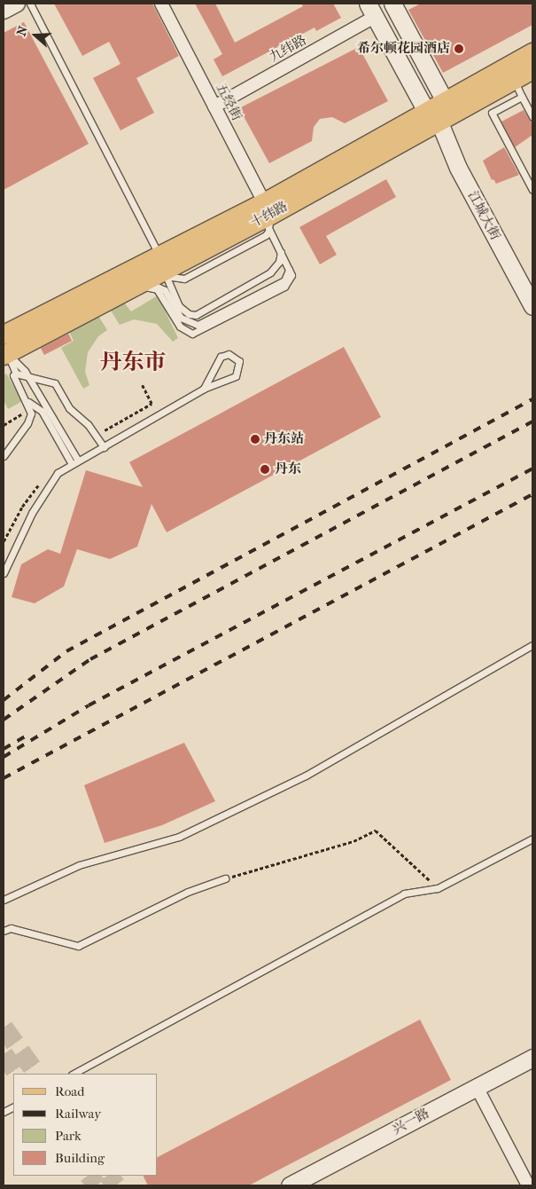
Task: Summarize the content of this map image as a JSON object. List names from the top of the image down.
{
  "streets": {
    "main road": ["十纬路", "江城大街", "兴一路"],
    "street": ["九纬路", "五经街"]
  },
  "crossings": [
    ["九纬路", "五经街"],
    ["九纬路", "江城大街"],
    ["五经街", "十纬路"],
    ["十纬路", "江城大街"]
  ],
  "districts": ["丹东市"],
  "places": ["希尔顿花园酒店", "丹东站", "丹东"],
  "legend": [
    "Road",
    "Railway",
    "Park",
    "Building"
  ],
  "north": "left"
}
